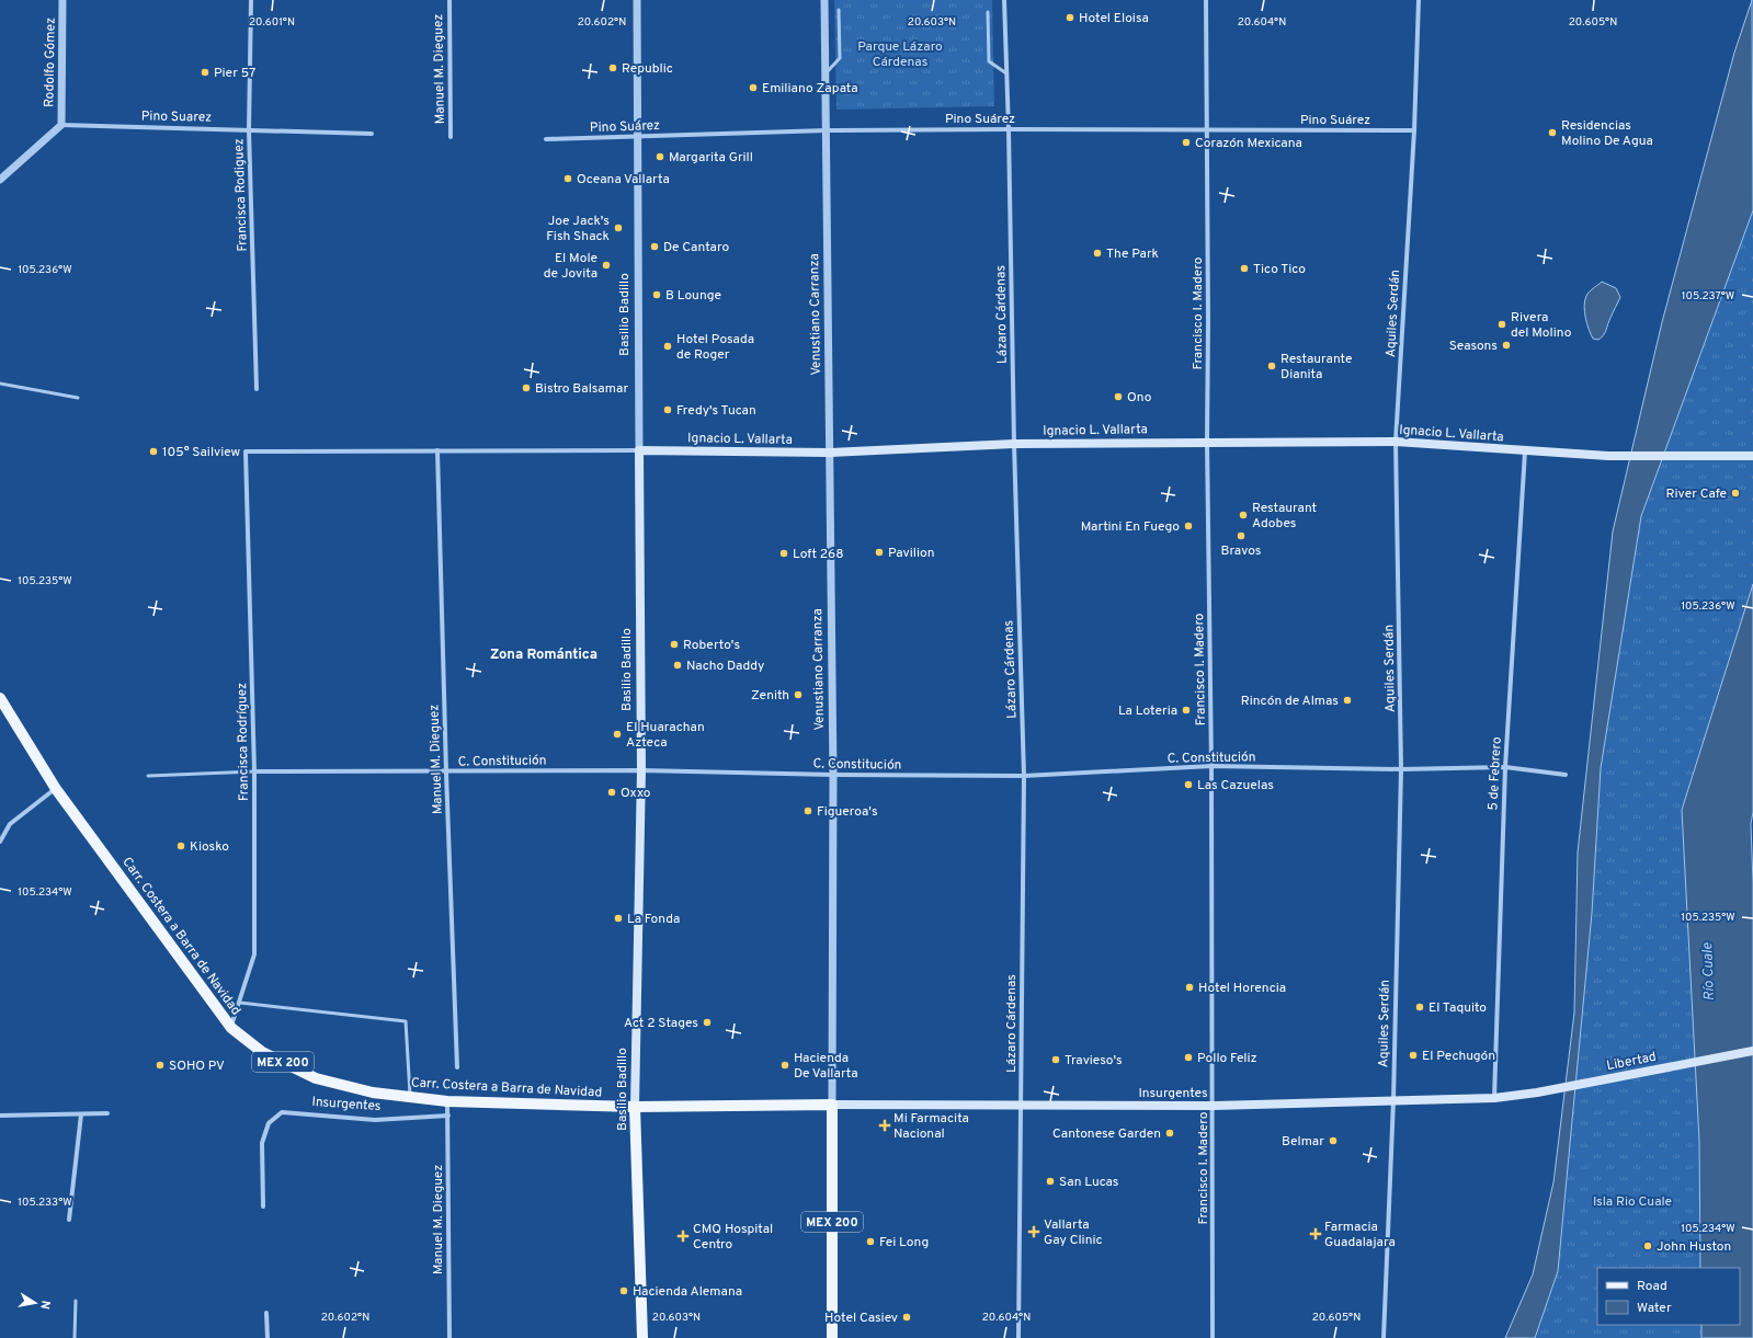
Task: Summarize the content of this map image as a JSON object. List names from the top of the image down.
{
  "streets": {
    "main road": [
      "Basilio Badillo",
      "Venustiano Carranza",
      "Ignacio L. Vallarta",
      "Carr. Costera a Barra de Navidad",
      "Libertad",
      "MEX 200",
      "Insurgentes"
    ],
    "street": [
      "Rodolfo Gómez",
      "Manuel M. Dieguez",
      "Pino Suarez",
      "Pino Suárez",
      "Francisca Rodiguez",
      "Francisco I. Madero",
      "Aquiles Serdán",
      "Lázaro Cárdenas",
      "Francisca Rodríguez",
      "C. Constitución",
      "5 de Febrero"
    ]
  },
  "crossings": [
    ["Rodolfo Gómez", "Pino Suarez"],
    ["Manuel M. Dieguez", "Ignacio L. Vallarta"],
    ["Manuel M. Dieguez", "C. Constitución"],
    ["Manuel M. Dieguez", "Carr. Costera a Barra de Navidad"],
    ["Manuel M. Dieguez", "Insurgentes"],
    ["Pino Suarez", "Francisca Rodiguez"],
    ["Pino Suárez", "Francisco I. Madero"],
    ["Pino Suárez", "Aquiles Serdán"],
    ["Pino Suárez", "Basilio Badillo"],
    ["Pino Suárez", "Venustiano Carranza"],
    ["Pino Suárez", "Lázaro Cárdenas"],
    ["Francisco I. Madero", "Ignacio L. Vallarta"],
    ["Francisco I. Madero", "C. Constitución"],
    ["Francisco I. Madero", "Insurgentes"],
    ["Aquiles Serdán", "Ignacio L. Vallarta"],
    ["Aquiles Serdán", "C. Constitución"],
    ["Aquiles Serdán", "Insurgentes"],
    ["Basilio Badillo", "Ignacio L. Vallarta"],
    ["Basilio Badillo", "C. Constitución"],
    ["Basilio Badillo", "Carr. Costera a Barra de Navidad"],
    ["Venustiano Carranza", "Ignacio L. Vallarta"],
    ["Venustiano Carranza", "C. Constitución"],
    ["Venustiano Carranza", "Carr. Costera a Barra de Navidad"],
    ["Venustiano Carranza", "Insurgentes"],
    ["Lázaro Cárdenas", "Ignacio L. Vallarta"],
    ["Lázaro Cárdenas", "C. Constitución"],
    ["Lázaro Cárdenas", "Insurgentes"],
    ["Ignacio L. Vallarta", "Francisca Rodríguez"],
    ["Ignacio L. Vallarta", "5 de Febrero"],
    ["Francisca Rodríguez", "C. Constitución"],
    ["Francisca Rodríguez", "Carr. Costera a Barra de Navidad"],
    ["C. Constitución", "5 de Febrero"],
    ["5 de Febrero", "Insurgentes"],
    ["Carr. Costera a Barra de Navidad", "Insurgentes"],
    ["Libertad", "Insurgentes"]
  ],
  "districts": ["Zona Romántica"],
  "water": ["Río Cuale"],
  "parks": ["Parque Lázaro Cárdenas", "Isla Rio Cuale"],
  "places": {
    "other": [
      "Hotel Eloisa",
      "Republic",
      "Pier 57",
      "Emiliano Zapata",
      "Residencias Molino De Agua",
      "Corazón Mexicana",
      "Margarita Grill",
      "Oceana Vallarta",
      "Joe Jack's Fish Shack",
      "De Cantaro",
      "The Park",
      "El Mole de Jovita",
      "Tico Tico",
      "B Lounge",
      "Rivera del Molino",
      "Seasons",
      "Hotel Posada de Roger",
      "Restaurante Dianita",
      "Bistro Balsamar",
      "Ono",
      "Fredy's Tucan",
      "105° Sailview",
      "River Cafe",
      "Restaurant Adobes",
      "Martini En Fuego",
      "Bravos",
      "Pavilion",
      "Loft 268",
      "Roberto's",
      "Nacho Daddy",
      "Zenith",
      "Rincón de Almas",
      "La Loteria",
      "El Huarachan Azteca",
      "Las Cazuelas",
      "Oxxo",
      "Figueroa's",
      "Kiosko",
      "La Fonda",
      "Hotel Horencia",
      "El Taquito",
      "Act 2 Stages",
      "El Pechugón",
      "Pollo Feliz",
      "Travieso's",
      "SOHO PV",
      "Hacienda De Vallarta",
      "Cantonese Garden",
      "Belmar",
      "San Lucas",
      "Fei Long",
      "John Huston",
      "Hacienda Alemana",
      "Hotel Casiev"
    ],
    "health": [
      "Mi Farmacita Nacional",
      "Vallarta Gay Clinic",
      "Farmacia Guadalajara",
      "CMQ Hospital Centro"
    ]
  },
  "legend": ["Road", "Water"],
  "north": "right",
  "coordinates": [
    "20.601°N",
    "20.602°N",
    "20.603°N",
    "20.604°N",
    "20.605°N",
    "105.236°W",
    "105.237°W",
    "105.235°W",
    "105.234°W",
    "105.233°W"
  ]
}
